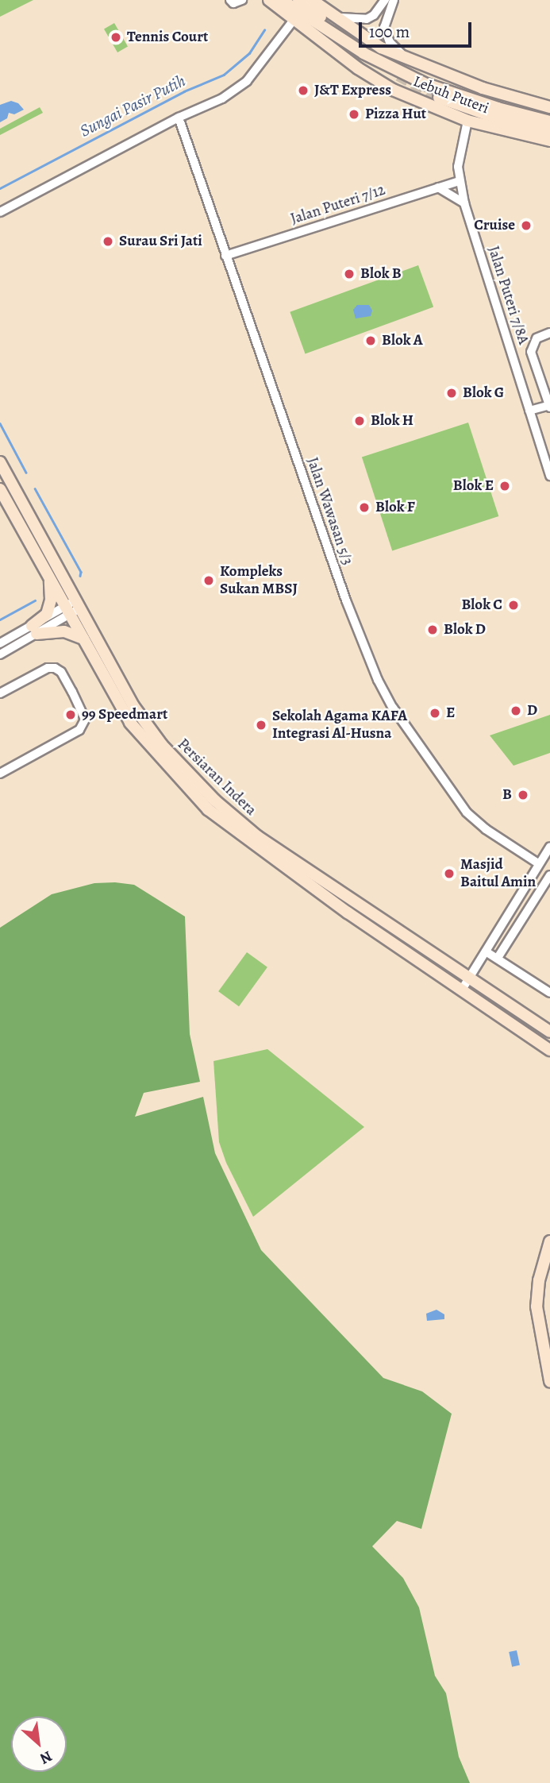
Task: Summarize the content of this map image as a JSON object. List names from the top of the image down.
{
  "streets": {
    "main road": ["Lebuh Puteri", "Persiaran Indera"],
    "street": ["Jalan Puteri 7/12", "Jalan Puteri 7/8A", "Jalan Wawasan 5/3"]
  },
  "crossings": [
    ["Lebuh Puteri", "Jalan Puteri 7/8A"],
    ["Jalan Puteri 7/12", "Jalan Puteri 7/8A"],
    ["Jalan Puteri 7/12", "Jalan Wawasan 5/3"]
  ],
  "water": ["Sungai Pasir Putih"],
  "places": [
    "Tennis Court",
    "J&T Express",
    "Pizza Hut",
    "Cruise",
    "Surau Sri Jati",
    "Blok B",
    "Blok A",
    "Blok G",
    "Blok H",
    "Blok E",
    "Blok F",
    "Kompleks Sukan MBSJ",
    "Blok C",
    "Blok D",
    "D",
    "E",
    "99 Speedmart",
    "Sekolah Agama KAFA Integrasi Al-Husna",
    "B",
    "Masjid Baitul Amin"
  ],
  "scale_bar": "100 m",
  "north": "bottom right"
}
